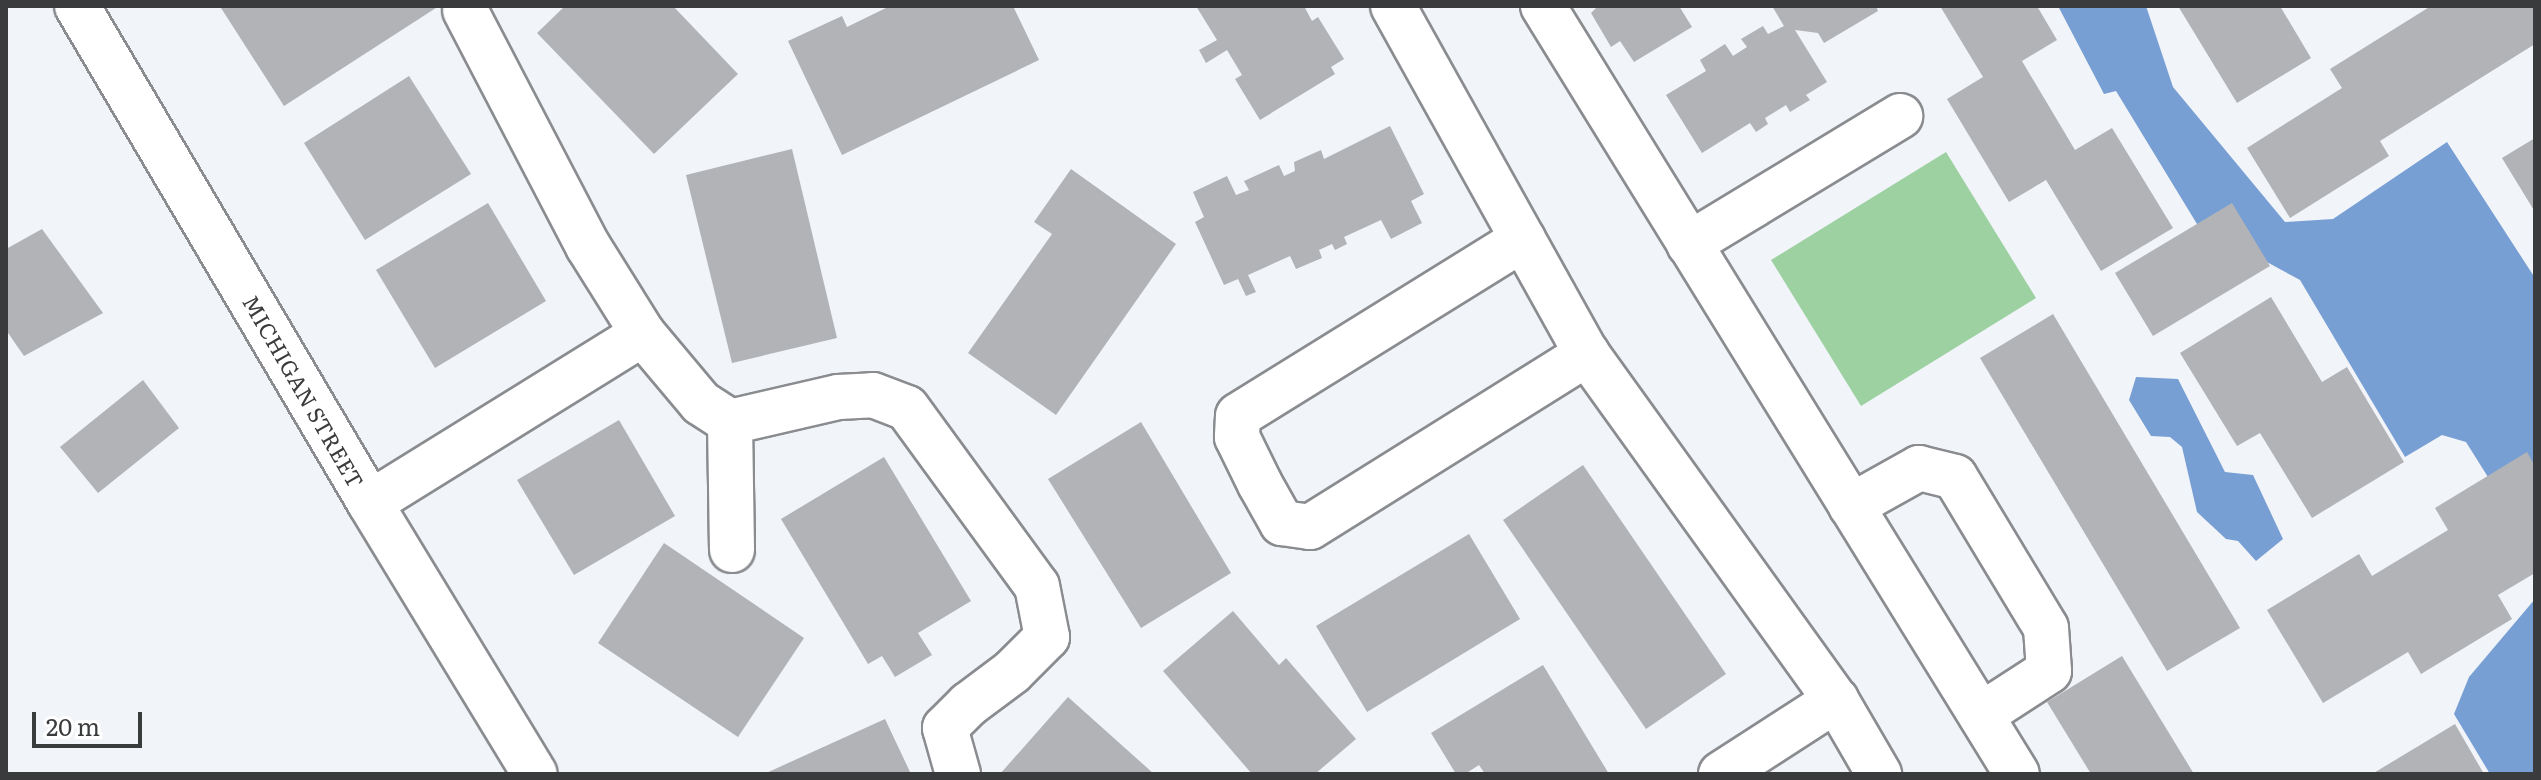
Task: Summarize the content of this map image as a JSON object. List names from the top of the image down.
{
  "streets": {
    "street": ["MICHIGAN STREET"]
  },
  "scale_bar": "20 m"
}
